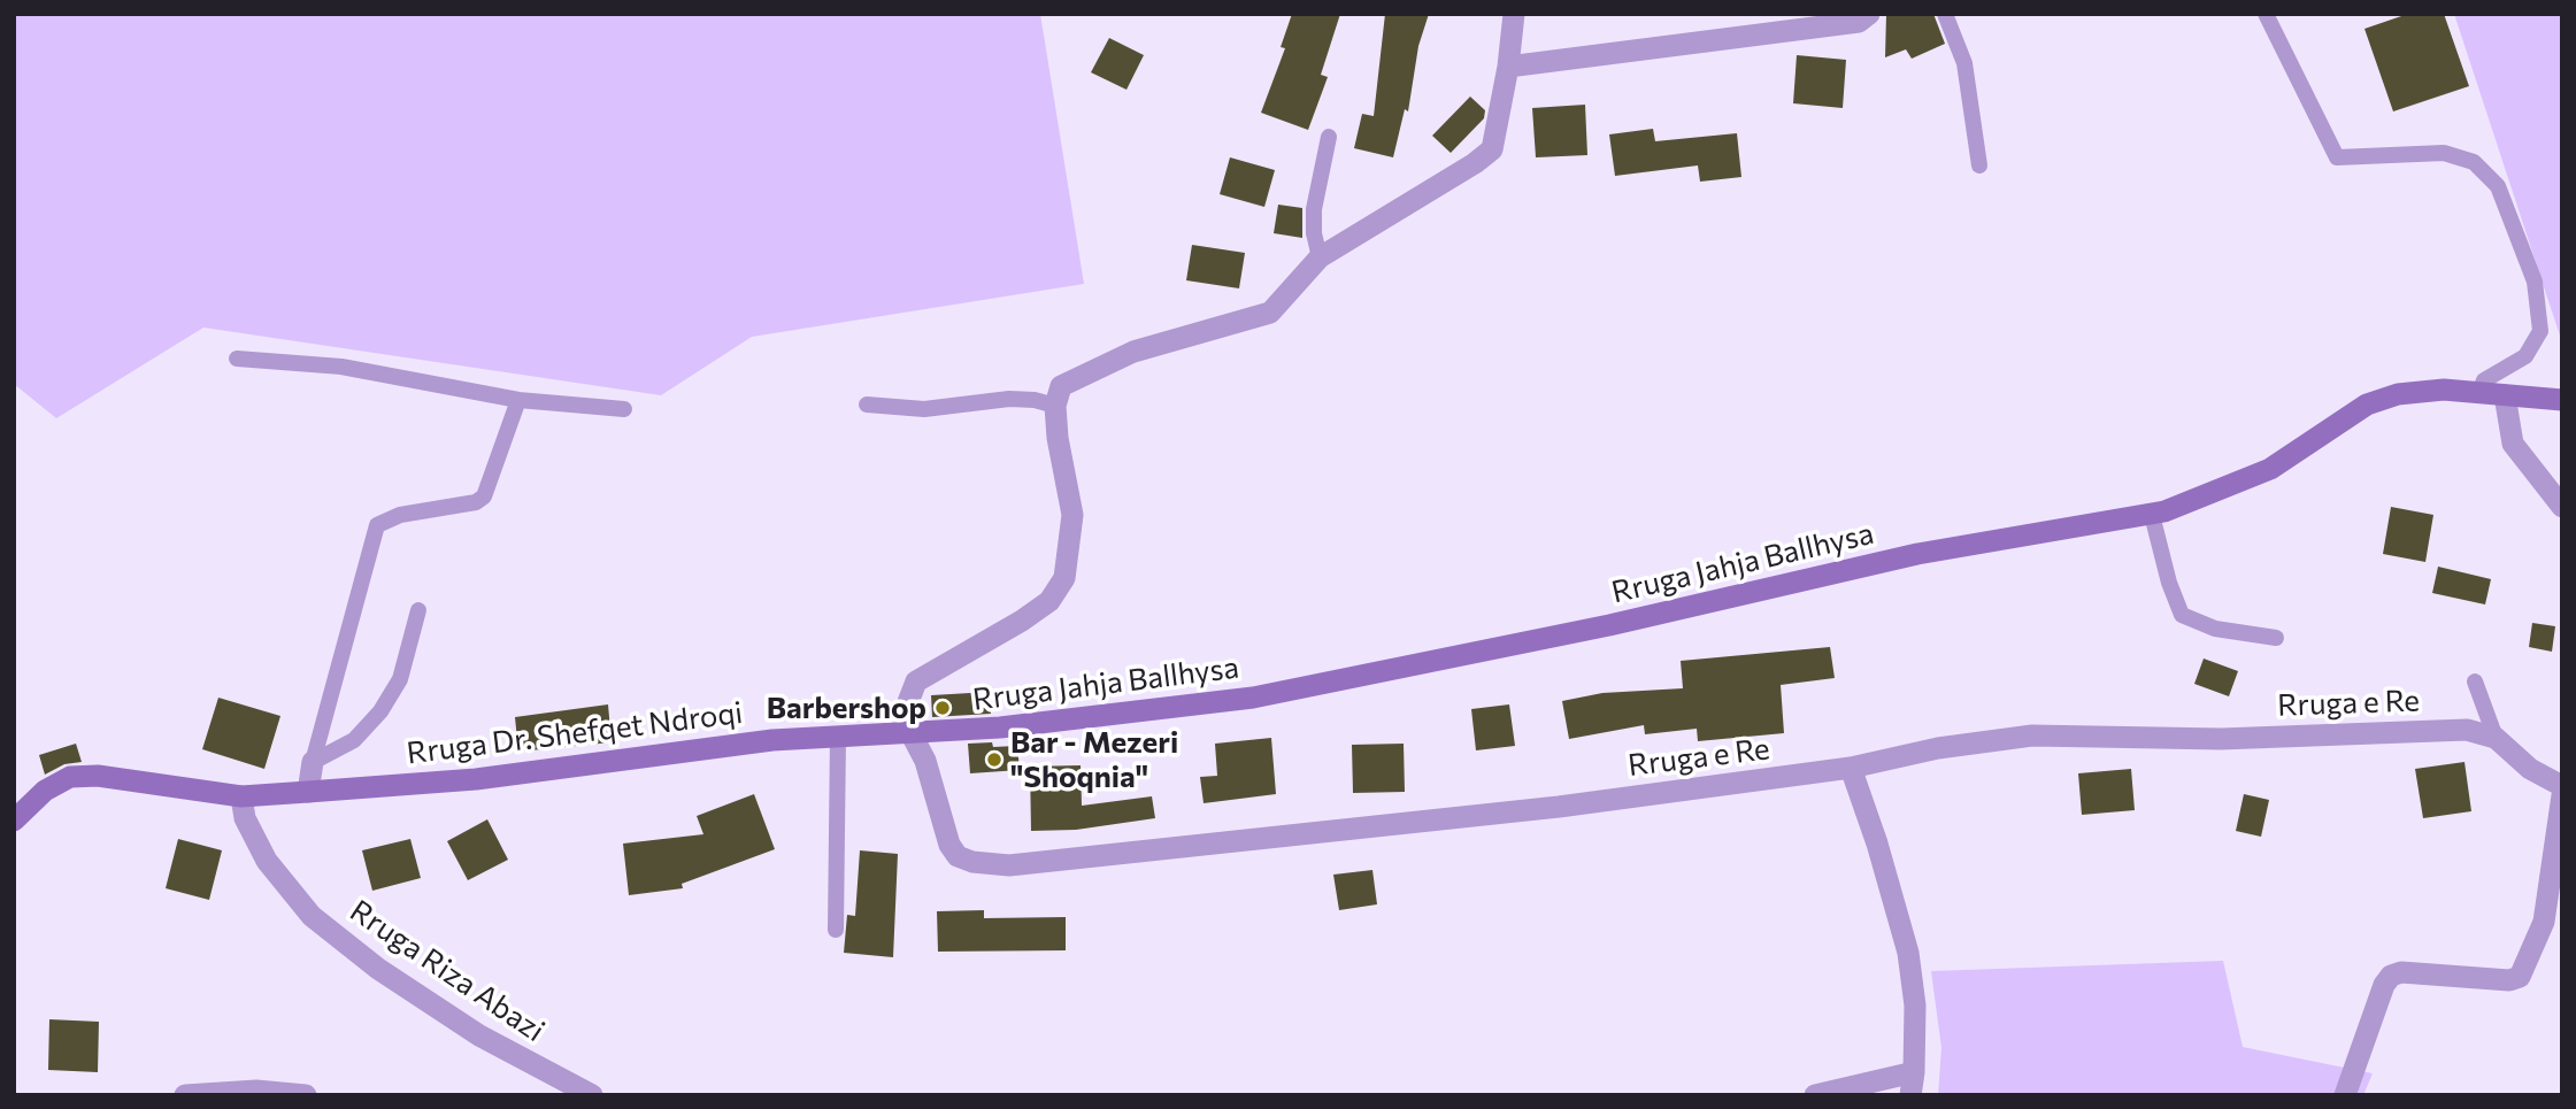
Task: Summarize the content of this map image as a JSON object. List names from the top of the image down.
{
  "streets": {
    "main road": ["Rruga Jahja Ballhysa", "Rruga Dr. Shefqet Ndroqi"],
    "street": ["Rruga e Re", "Rruga Riza Abazi"]
  },
  "crossings": [
    ["Rruga Jahja Ballhysa", "Rruga e Re"],
    ["Rruga Jahja Ballhysa", "Rruga Dr. Shefqet Ndroqi"],
    ["Rruga e Re", "Rruga Dr. Shefqet Ndroqi"],
    ["Rruga Dr. Shefqet Ndroqi", "Rruga Riza Abazi"]
  ],
  "places": ["Barbershop", "Bar - Mezeri \"Shoqnia\""]
}
